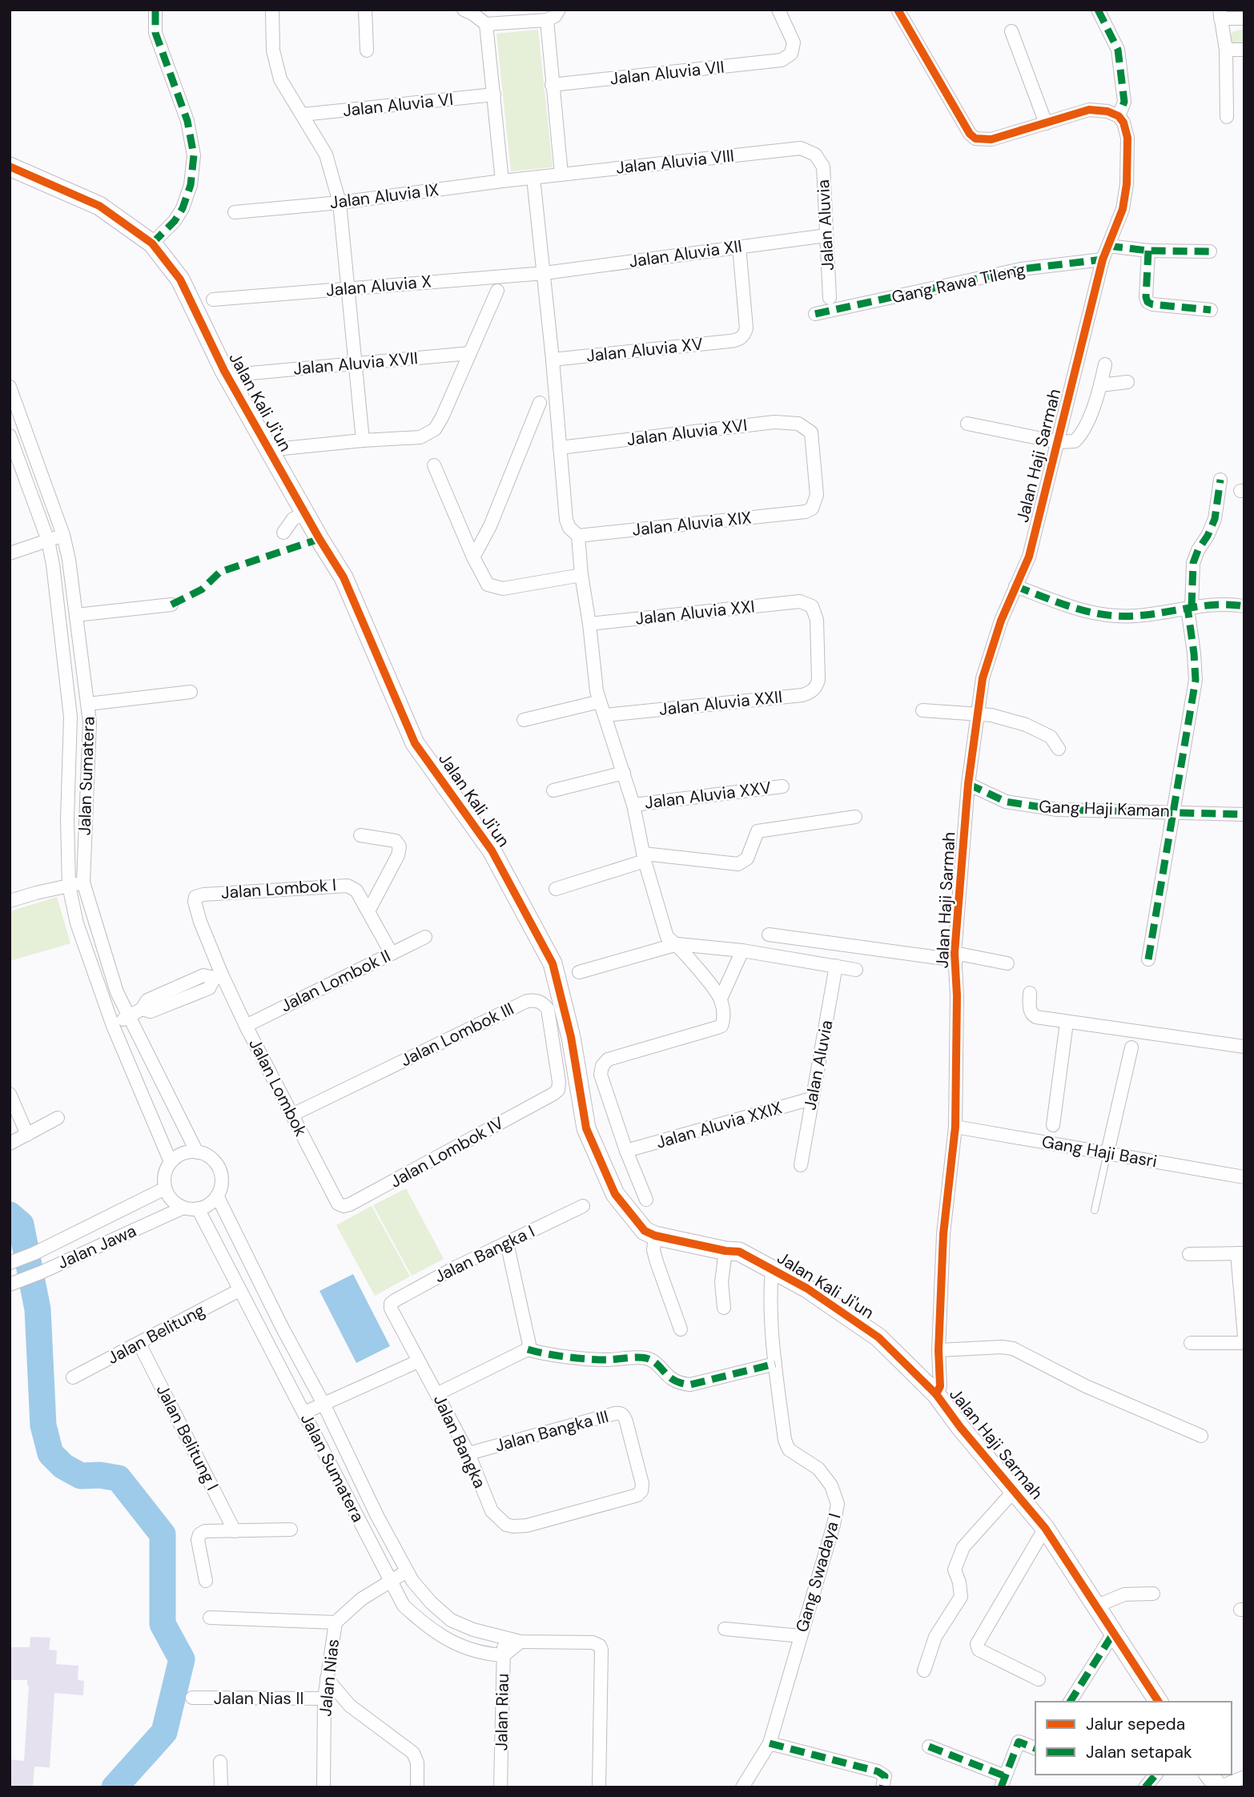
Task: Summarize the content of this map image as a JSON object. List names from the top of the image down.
{
  "streets": {
    "street": [
      "Jalan Aluvia VII",
      "Jalan Aluvia VI",
      "Jalan Aluvia VIII",
      "Jalan Aluvia IX",
      "Jalan Aluvia",
      "Jalan Aluvia XII",
      "Gang Rawa Tileng",
      "Jalan Aluvia X",
      "Jalan Aluvia XV",
      "Jalan Aluvia XVII",
      "Jalan Kali Ji'un",
      "Jalan Aluvia XVI",
      "Jalan Haji Sarmah",
      "Jalan Aluvia XIX",
      "Jalan Aluvia XXI",
      "Jalan Aluvia XXII",
      "Jalan Sumatera",
      "Jalan Aluvia XXV",
      "Gang Haji Kaman",
      "Jalan Lombok I",
      "Jalan Lombok II",
      "Jalan Lombok III",
      "Jalan Lombok",
      "Jalan Aluvia XXIX",
      "Gang Haji Basri",
      "Jalan Lombok IV",
      "Jalan Jawa",
      "Jalan Bangka I",
      "Jalan Belitung",
      "Jalan Bangka III",
      "Jalan Belitung I",
      "Jalan Bangka",
      "Gang Swadaya I",
      "Jalan Nias",
      "Jalan Nias II",
      "Jalan Riau"
    ]
  },
  "crossings": [
    ["Jalan Aluvia VIII", "Jalan Aluvia IX"],
    ["Jalan Aluvia VIII", "Jalan Aluvia"],
    ["Jalan Aluvia", "Jalan Aluvia XII"],
    ["Jalan Aluvia", "Jalan Aluvia XXIX"],
    ["Jalan Aluvia XII", "Jalan Aluvia X"],
    ["Jalan Aluvia XII", "Jalan Aluvia XV"],
    ["Gang Rawa Tileng", "Jalan Haji Sarmah"],
    ["Jalan Kali Ji'un", "Jalan Haji Sarmah"],
    ["Jalan Kali Ji'un", "Gang Swadaya I"],
    ["Jalan Aluvia XVI", "Jalan Aluvia XIX"],
    ["Jalan Haji Sarmah", "Gang Haji Kaman"],
    ["Jalan Haji Sarmah", "Gang Haji Basri"],
    ["Jalan Aluvia XXI", "Jalan Aluvia XXII"],
    ["Jalan Sumatera", "Jalan Jawa"],
    ["Jalan Sumatera", "Jalan Belitung"],
    ["Jalan Sumatera", "Jalan Nias"],
    ["Jalan Sumatera", "Jalan Riau"],
    ["Jalan Lombok I", "Jalan Lombok II"],
    ["Jalan Lombok I", "Jalan Lombok"],
    ["Jalan Lombok II", "Jalan Lombok"],
    ["Jalan Lombok III", "Jalan Lombok"],
    ["Jalan Lombok III", "Jalan Lombok IV"],
    ["Jalan Lombok", "Jalan Lombok IV"],
    ["Jalan Bangka I", "Jalan Bangka"],
    ["Jalan Belitung", "Jalan Belitung I"],
    ["Jalan Bangka III", "Jalan Bangka"],
    ["Jalan Nias", "Jalan Nias II"]
  ],
  "legend": ["Jalur sepeda", "Jalan setapak"]
}
